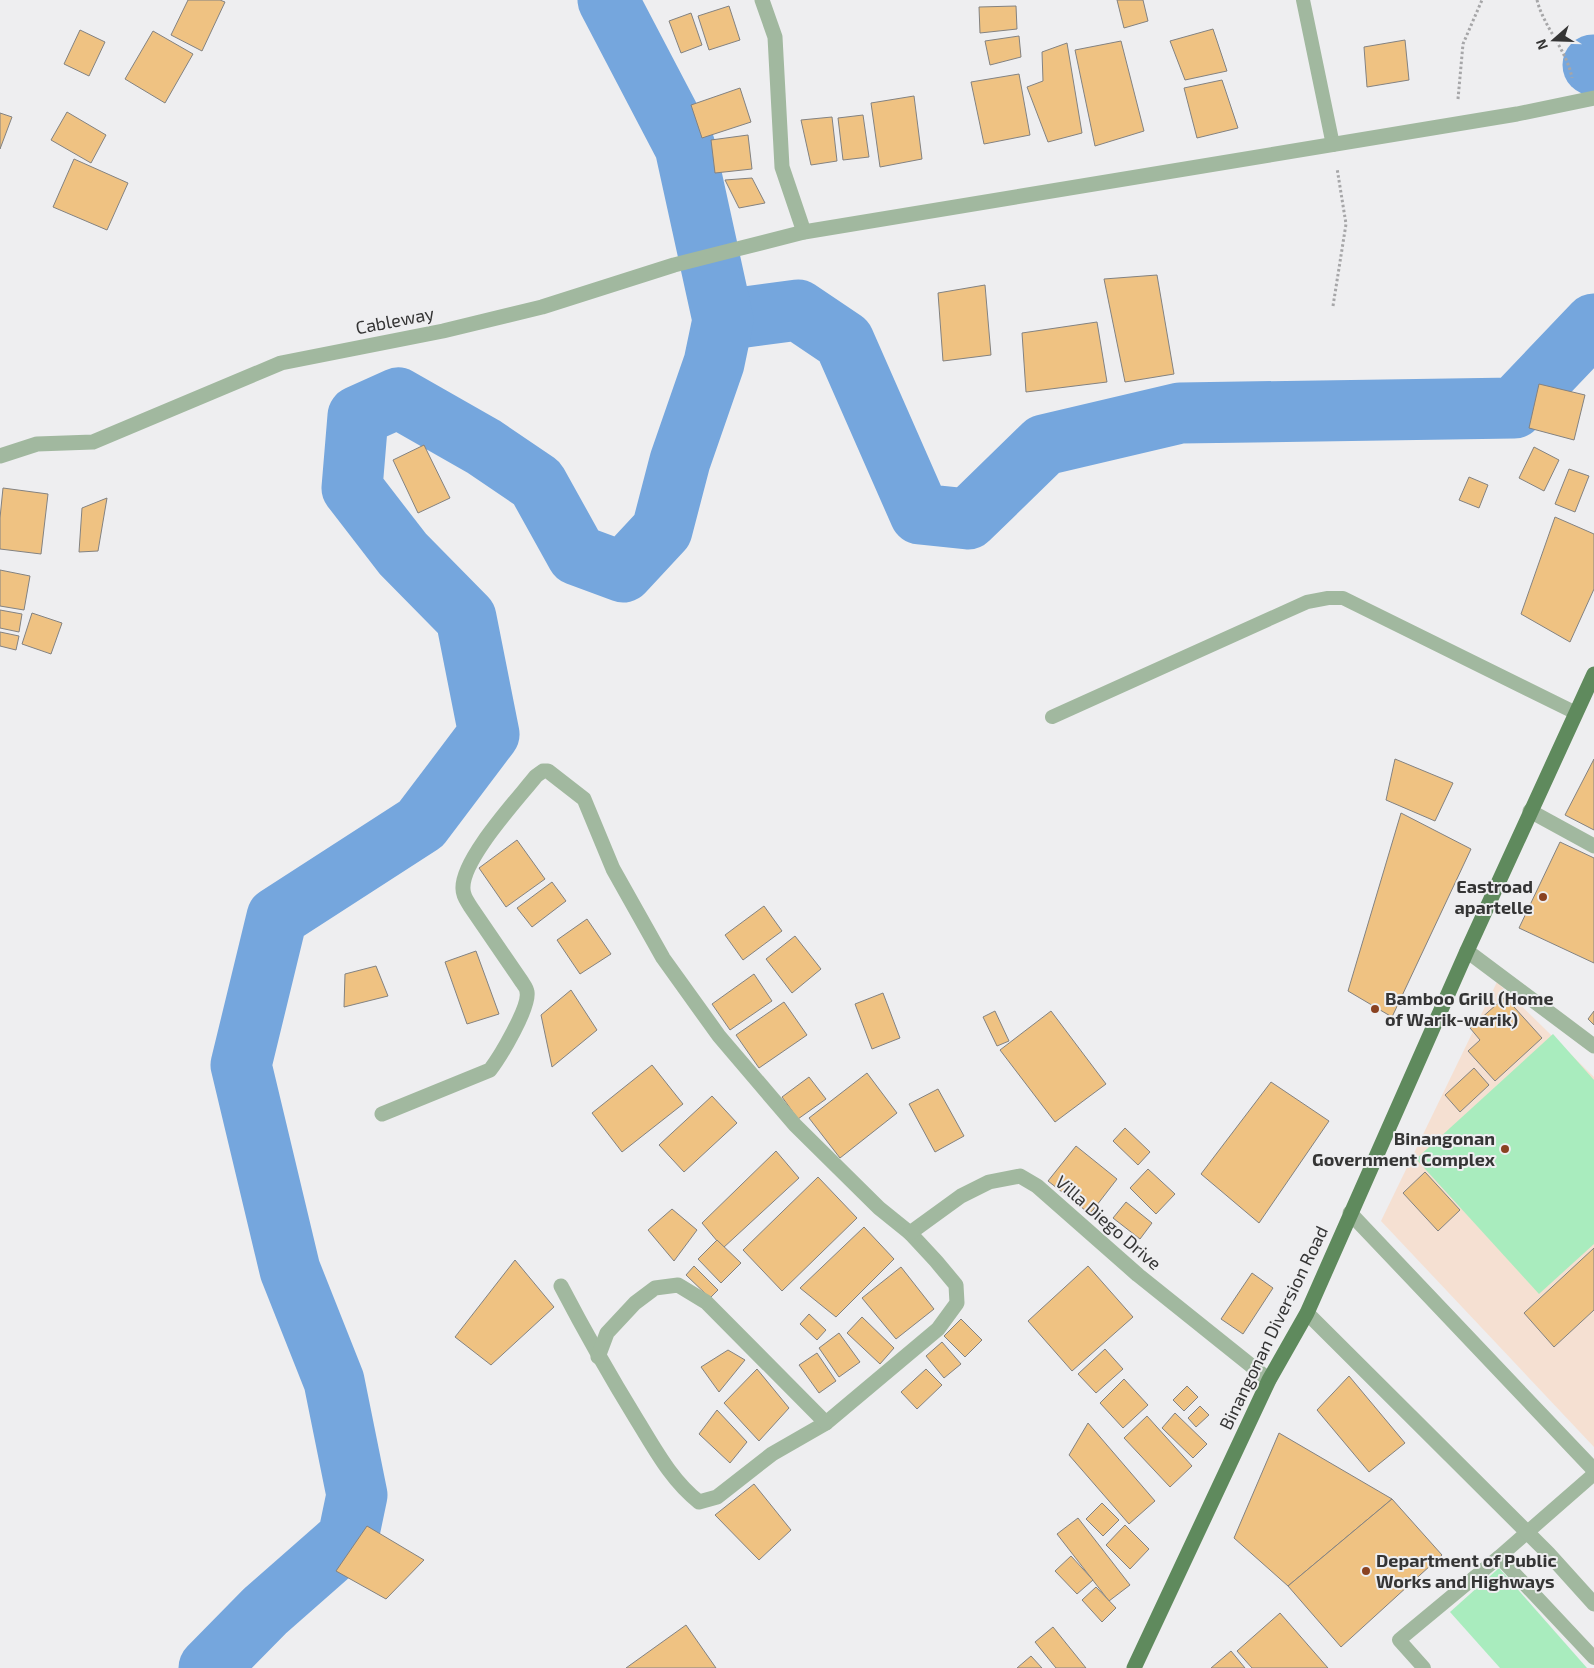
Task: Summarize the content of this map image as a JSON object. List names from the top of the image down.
{
  "streets": {
    "main road": ["Binangonan Diversion Road"],
    "street": ["Cableway", "Villa Diego Drive"]
  },
  "crossings": [
    ["Villa Diego Drive", "Binangonan Diversion Road"]
  ],
  "places": [
    "Eastroad apartelle",
    "Bamboo Grill (Home of Warik-warik)",
    "Binangonan Government Complex",
    "Department of Public Works and Highways"
  ],
  "north": "left"
}
